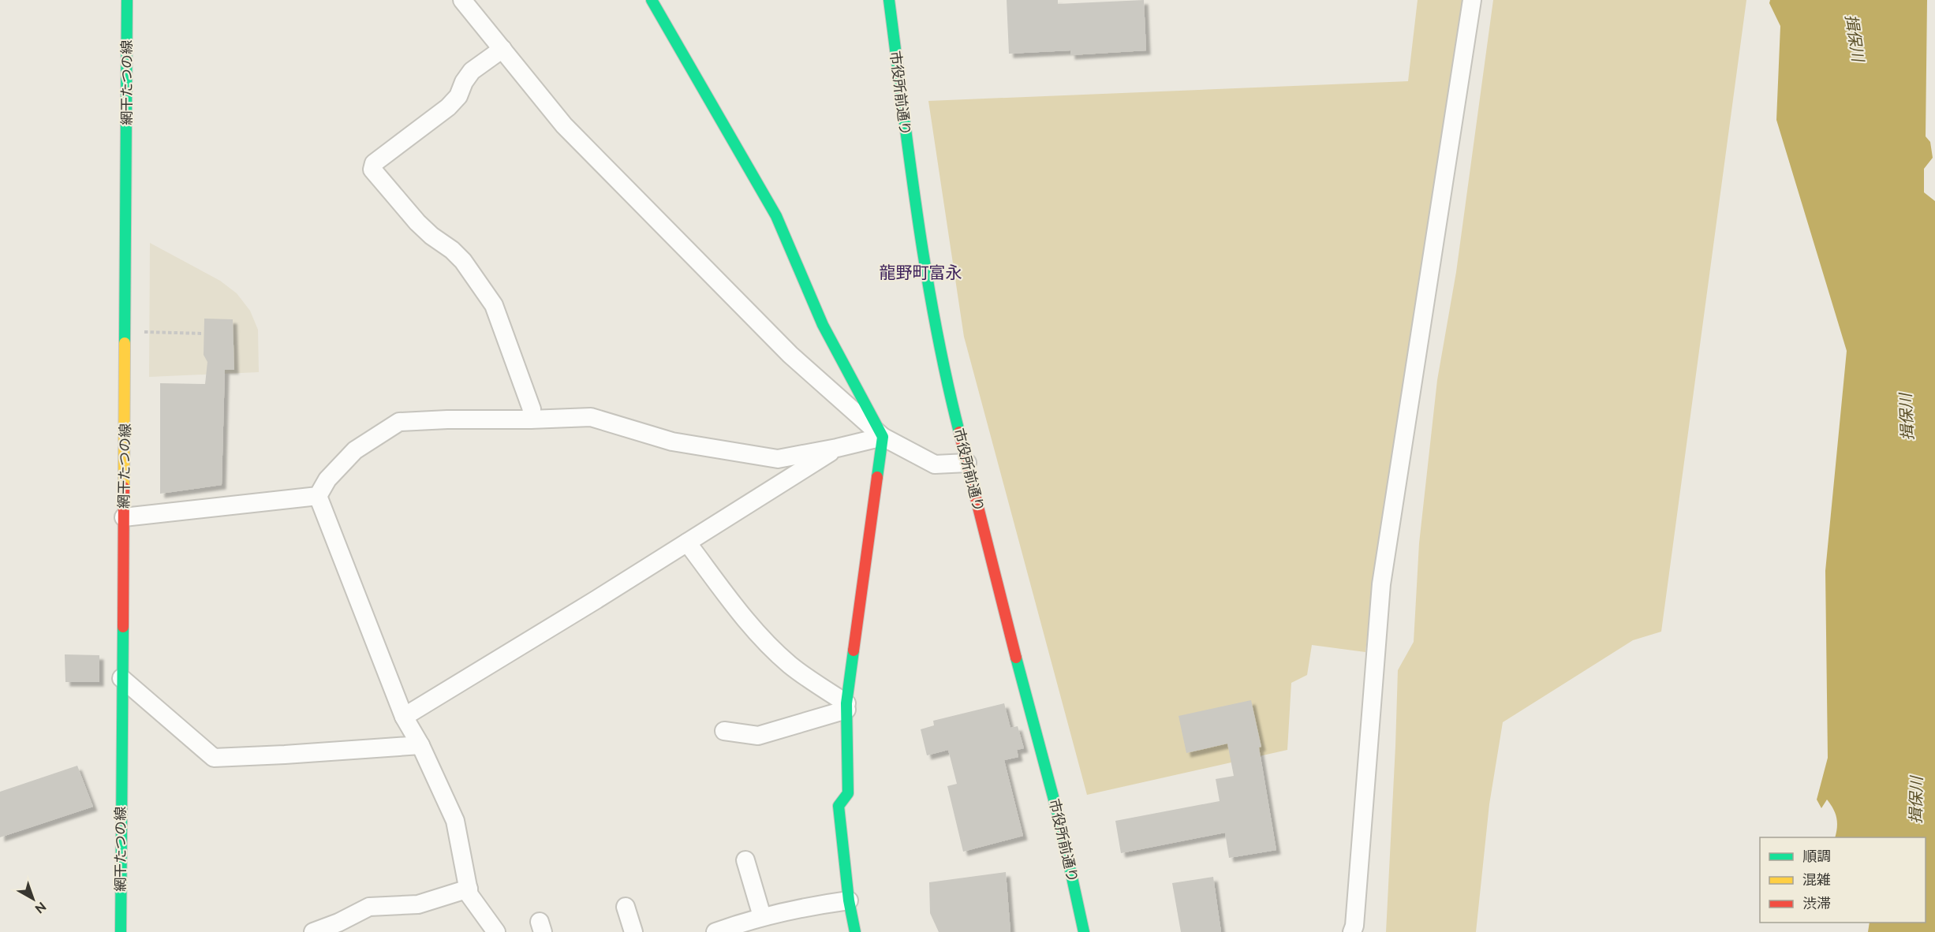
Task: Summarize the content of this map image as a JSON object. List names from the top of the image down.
{
  "streets": {
    "street": ["網干たつの線", "市役所前通り"]
  },
  "districts": ["龍野町富永"],
  "water": ["揖保川"],
  "legend": ["順調", "混雑", "渋滞"],
  "north": "bottom right"
}
